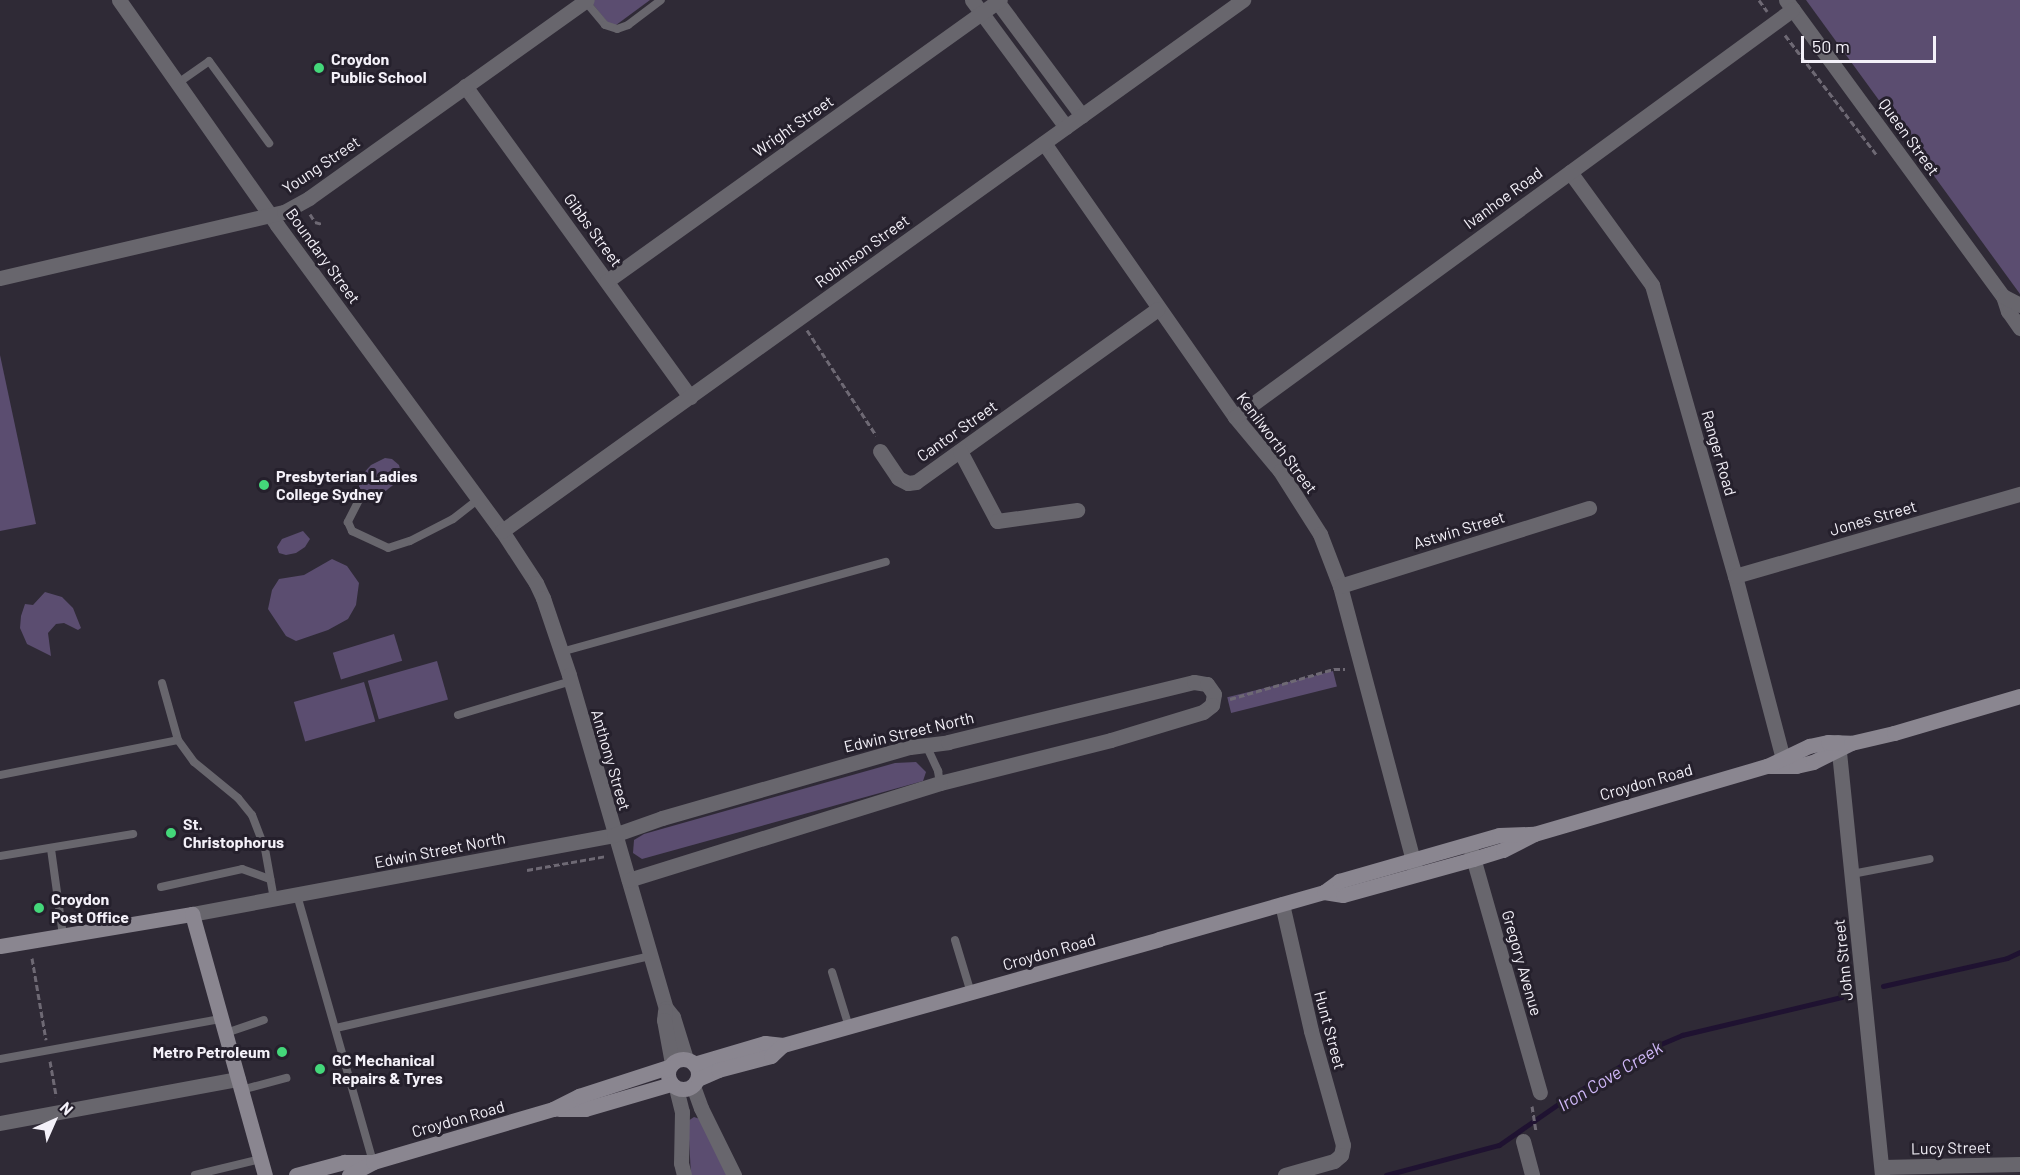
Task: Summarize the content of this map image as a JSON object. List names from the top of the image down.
{
  "streets": {
    "street": [
      "Wright Street",
      "Queen Street",
      "Young Street",
      "Ivanhoe Road",
      "Gibbs Street",
      "Robinson Street",
      "Boundary Street",
      "Cantor Street",
      "Kenilworth Street",
      "Ranger Road",
      "Jones Street",
      "Astwin Street",
      "Edwin Street North",
      "Anthony Street",
      "Croydon Road",
      "John Street",
      "Gregory Avenue",
      "Hunt Street",
      "Lucy Street"
    ]
  },
  "crossings": [
    ["Wright Street", "Gibbs Street"],
    ["Queen Street", "Ivanhoe Road"],
    ["Young Street", "Gibbs Street"],
    ["Young Street", "Boundary Street"],
    ["Ivanhoe Road", "Kenilworth Street"],
    ["Ivanhoe Road", "Ranger Road"],
    ["Gibbs Street", "Robinson Street"],
    ["Robinson Street", "Boundary Street"],
    ["Robinson Street", "Kenilworth Street"],
    ["Robinson Street", "Anthony Street"],
    ["Boundary Street", "Anthony Street"],
    ["Cantor Street", "Kenilworth Street"],
    ["Kenilworth Street", "Astwin Street"],
    ["Kenilworth Street", "Croydon Road"],
    ["Ranger Road", "Jones Street"],
    ["Ranger Road", "Croydon Road"],
    ["Edwin Street North", "Anthony Street"],
    ["Anthony Street", "Croydon Road"],
    ["Croydon Road", "John Street"],
    ["Croydon Road", "Gregory Avenue"],
    ["Croydon Road", "Hunt Street"],
    ["John Street", "Lucy Street"]
  ],
  "water": ["Iron Cove Creek"],
  "places": [
    "Croydon Public School",
    "Presbyterian Ladies College Sydney",
    "St. Christophorus",
    "Croydon Post Office",
    "Metro Petroleum",
    "GC Mechanical Repairs & Tyres"
  ],
  "scale_bar": "50 m",
  "north": "top right"
}
